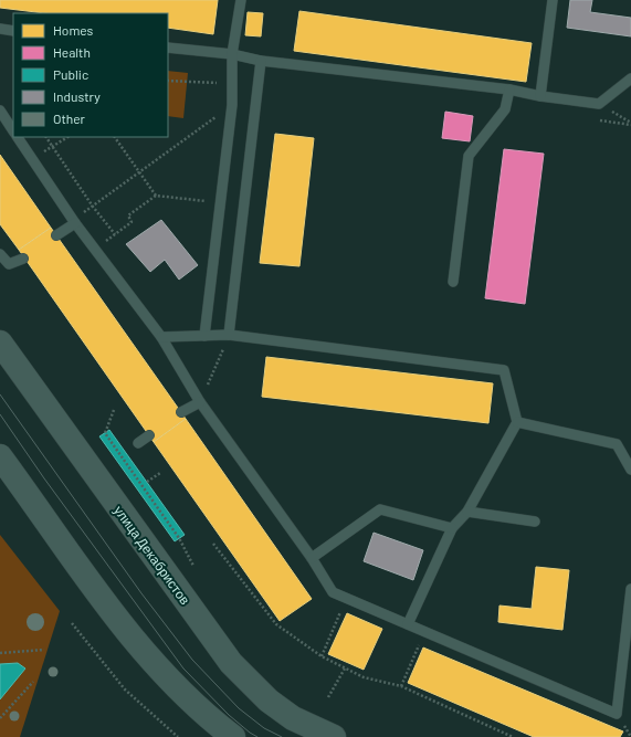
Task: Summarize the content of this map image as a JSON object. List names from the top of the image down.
{
  "streets": {
    "main road": ["улица Декабристов"]
  },
  "legend": [
    "Homes",
    "Health",
    "Public",
    "Industry",
    "Other"
  ]
}
